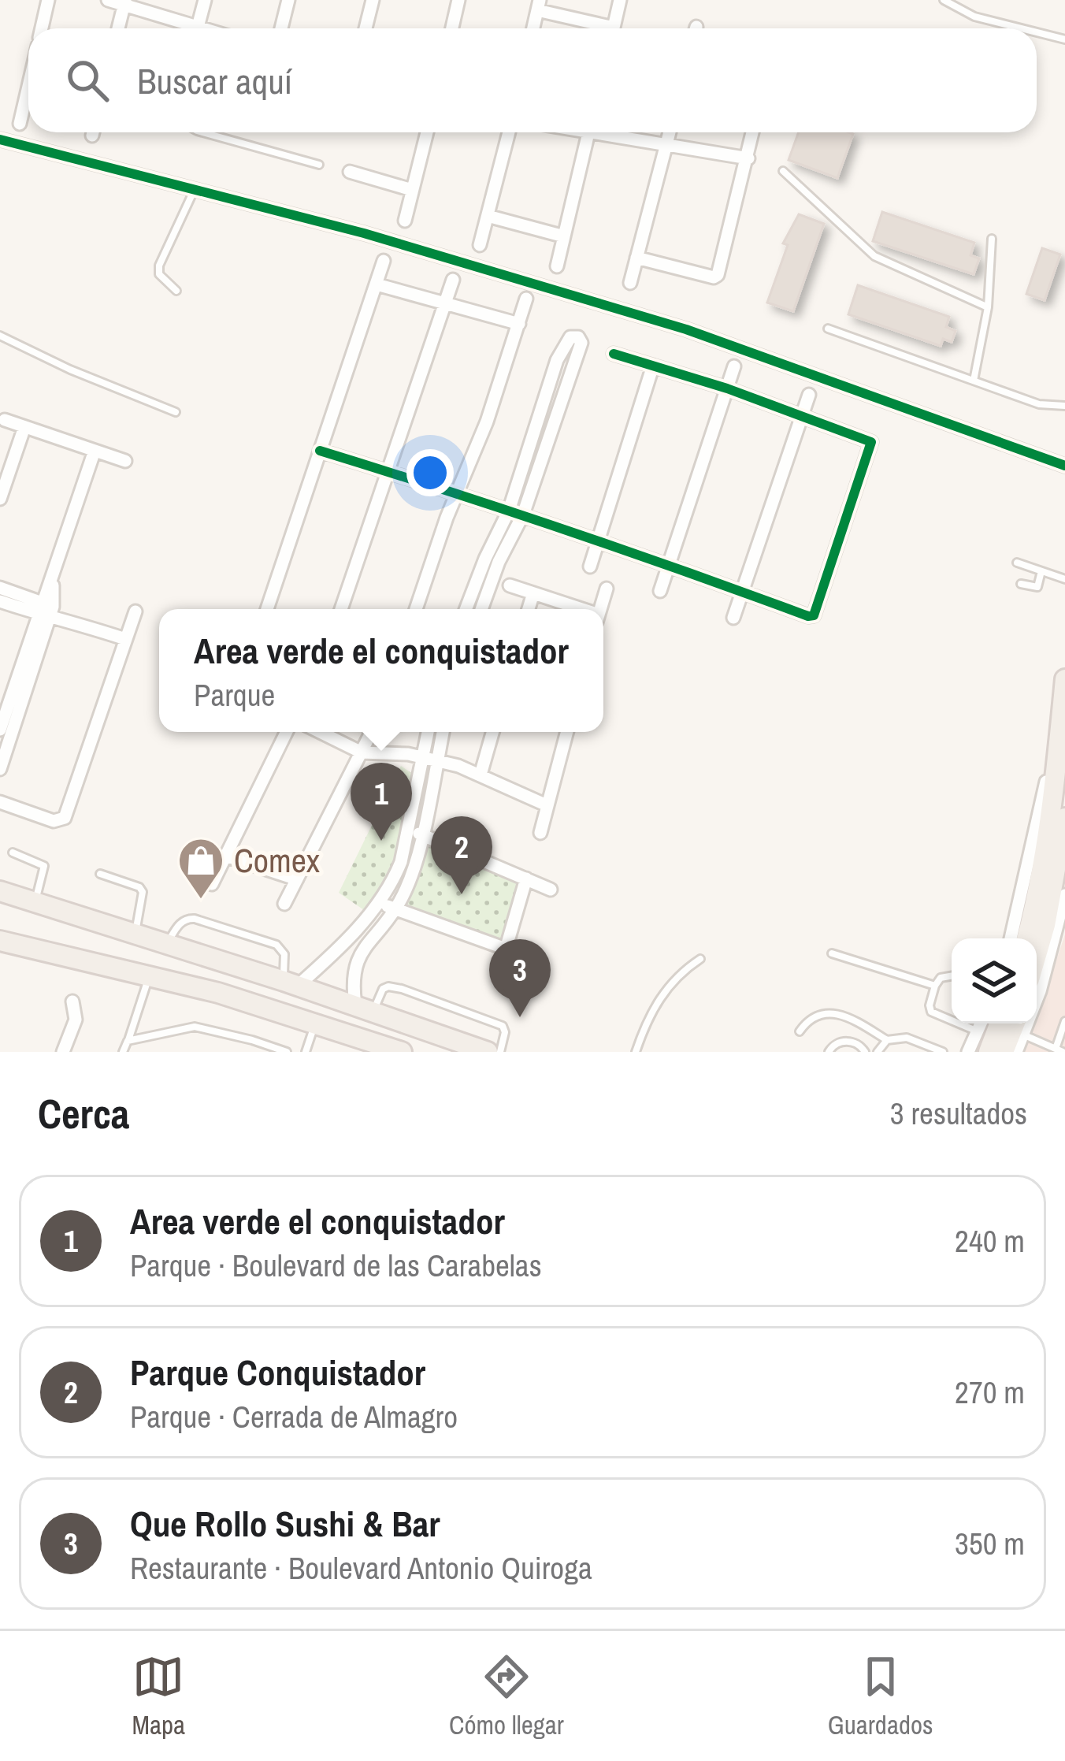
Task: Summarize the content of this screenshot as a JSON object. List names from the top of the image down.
{
  "places": {
    "shop": ["Comex"]
  },
  "page": {
    "search": "Buscar aquí",
    "popup": ["Area verde el conquistador", "Parque"],
    "pins": ["1", "2", "3"],
    "heading": ["Cerca", "3 resultados"],
    "list": [
      {
        "mark": "1",
        "name": "Area verde el conquistador",
        "note": "Parque · Boulevard de las Carabelas",
        "value": "240 m"
      },
      {
        "mark": "2",
        "name": "Parque Conquistador",
        "note": "Parque · Cerrada de Almagro",
        "value": "270 m"
      },
      {
        "mark": "3",
        "name": "Que Rollo Sushi & Bar",
        "note": "Restaurante · Boulevard Antonio Quiroga",
        "value": "350 m"
      }
    ],
    "nav": ["Mapa", "Cómo llegar", "Guardados"]
  }
}
